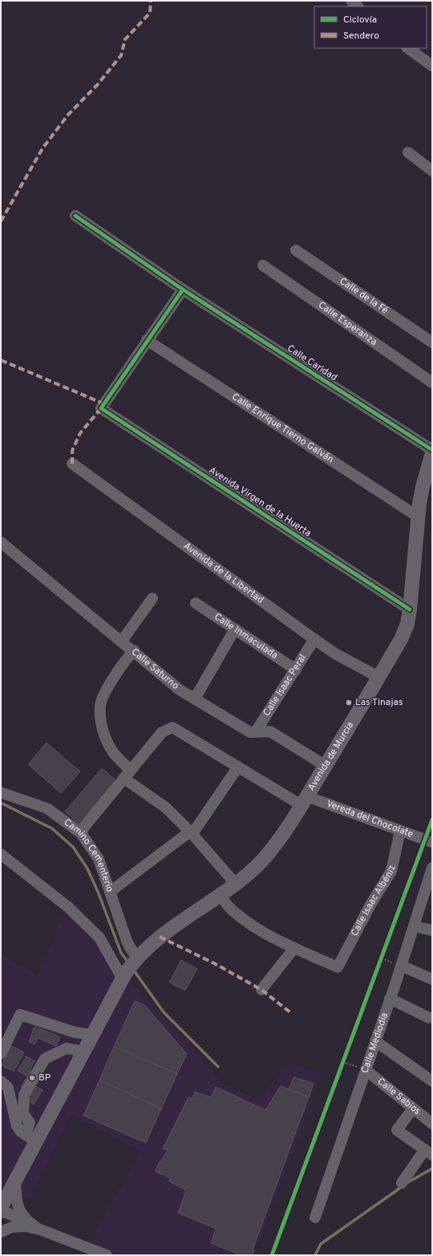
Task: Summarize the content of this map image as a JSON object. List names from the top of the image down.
{
  "streets": {
    "main road": ["Avenida de Murcia"],
    "street": [
      "Calle de la Fé",
      "Calle Esperanza",
      "Calle Caridad",
      "Calle Enrique Tierno Galván",
      "Avenida Virgen de la Huerta",
      "Avenida de la Libertad",
      "Calle Inmaculada",
      "Calle Saturno",
      "Calle Isaac Peral",
      "Vereda del Chocolate",
      "Camino Cementerio",
      "Calle Isaac Albéniz",
      "Calle Mediodía",
      "Calle Sabios"
    ]
  },
  "crossings": [
    ["Calle Enrique Tierno Galván", "Avenida Virgen de la Huerta"],
    ["Calle Enrique Tierno Galván", "Avenida de Murcia"],
    ["Avenida Virgen de la Huerta", "Avenida de Murcia"],
    ["Avenida de la Libertad", "Calle Isaac Peral"],
    ["Avenida de la Libertad", "Avenida de Murcia"],
    ["Calle Inmaculada", "Calle Isaac Peral"],
    ["Calle Saturno", "Calle Isaac Peral"],
    ["Calle Saturno", "Avenida de Murcia"],
    ["Avenida de Murcia", "Vereda del Chocolate"],
    ["Avenida de Murcia", "Camino Cementerio"],
    ["Vereda del Chocolate", "Calle Isaac Albéniz"],
    ["Calle Mediodía", "Calle Sabios"]
  ],
  "places": ["Las Tinajas", "BP"],
  "legend": ["Ciclovía", "Sendero"]
}
